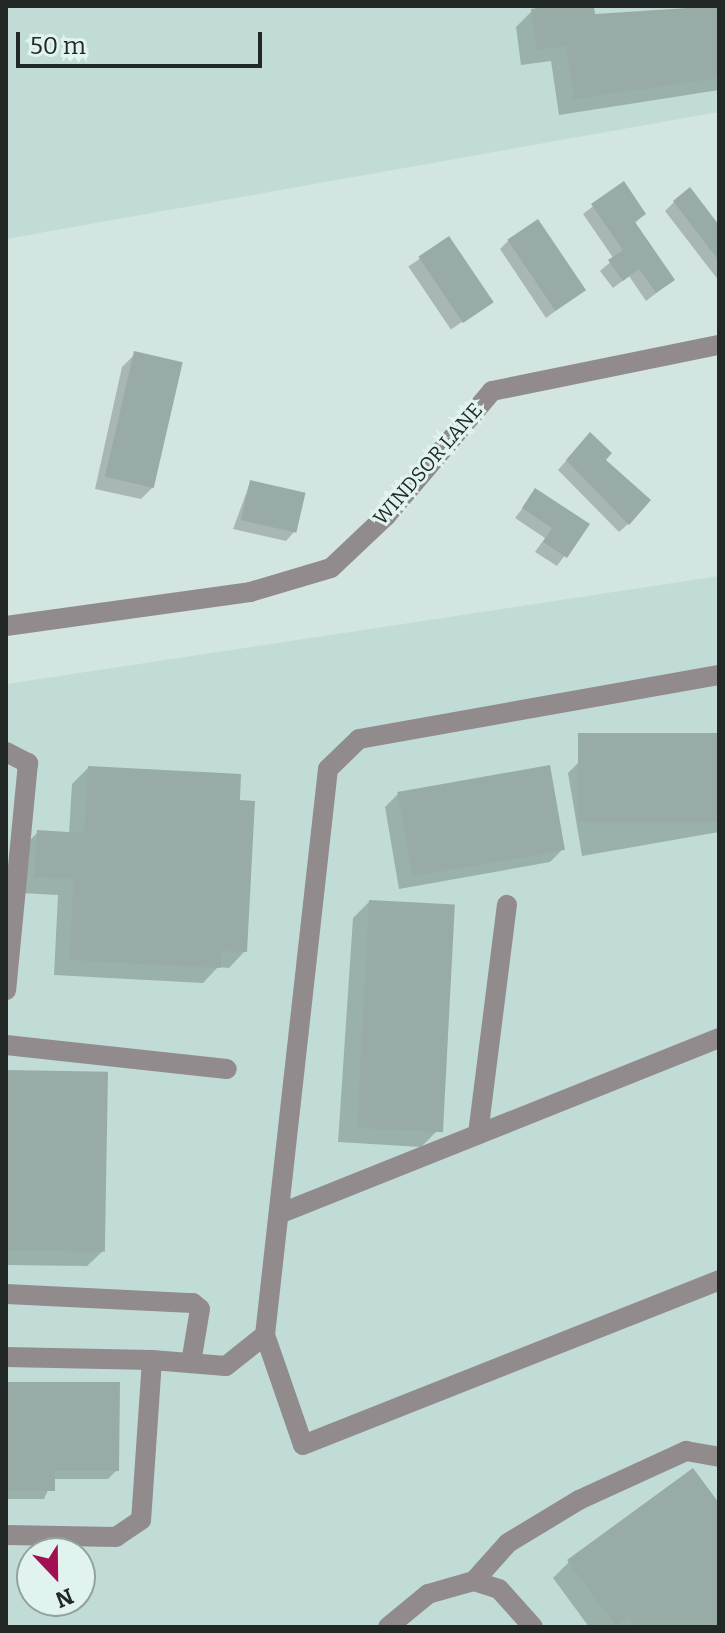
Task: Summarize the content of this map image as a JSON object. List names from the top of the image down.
{
  "streets": {
    "street": ["WINDSOR LANE"]
  },
  "scale_bar": "50 m",
  "north": "bottom"
}
